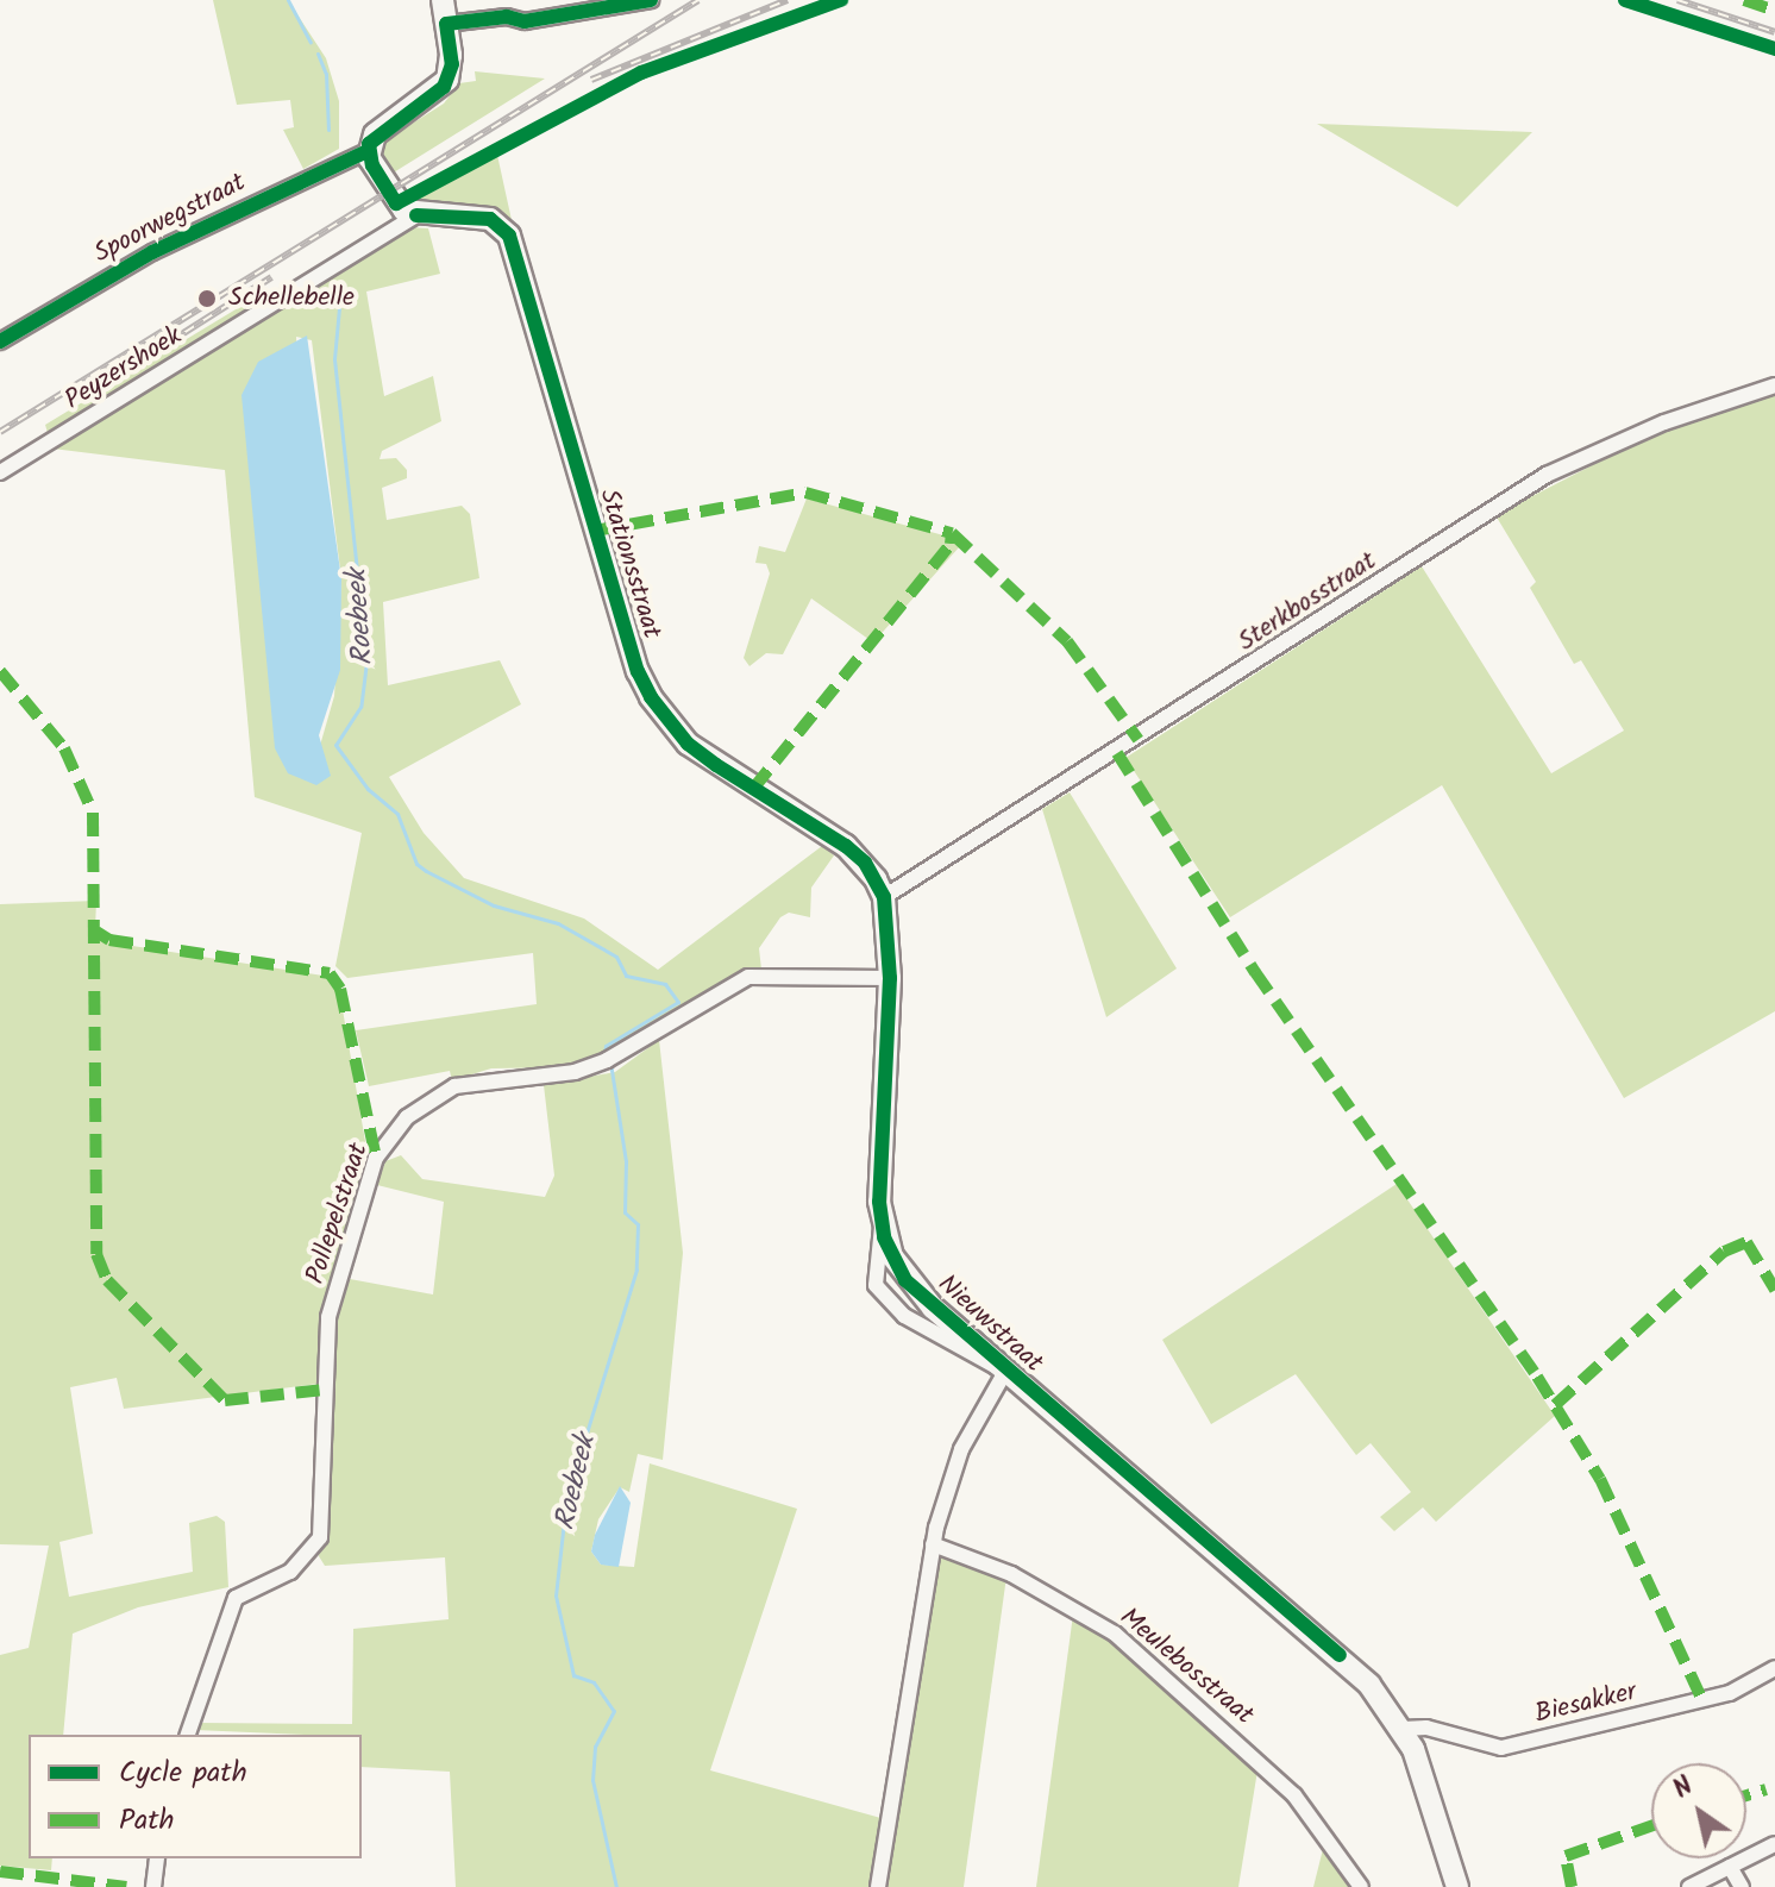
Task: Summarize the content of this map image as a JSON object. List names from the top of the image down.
{
  "streets": {
    "street": [
      "Spoorwegstraat",
      "Peyzershoek",
      "Stationsstraat",
      "Sterkbosstraat",
      "Pollepelstraat",
      "Nieuwstraat",
      "Meulebosstraat",
      "Biesakker"
    ]
  },
  "crossings": [
    ["Peyzershoek", "Stationsstraat"],
    ["Stationsstraat", "Sterkbosstraat"],
    ["Stationsstraat", "Nieuwstraat"],
    ["Sterkbosstraat", "Nieuwstraat"],
    ["Pollepelstraat", "Nieuwstraat"],
    ["Nieuwstraat", "Biesakker"]
  ],
  "water": ["Roebeek"],
  "places": ["Schellebelle"],
  "legend": ["Cycle path", "Path"],
  "north": "top left"
}
